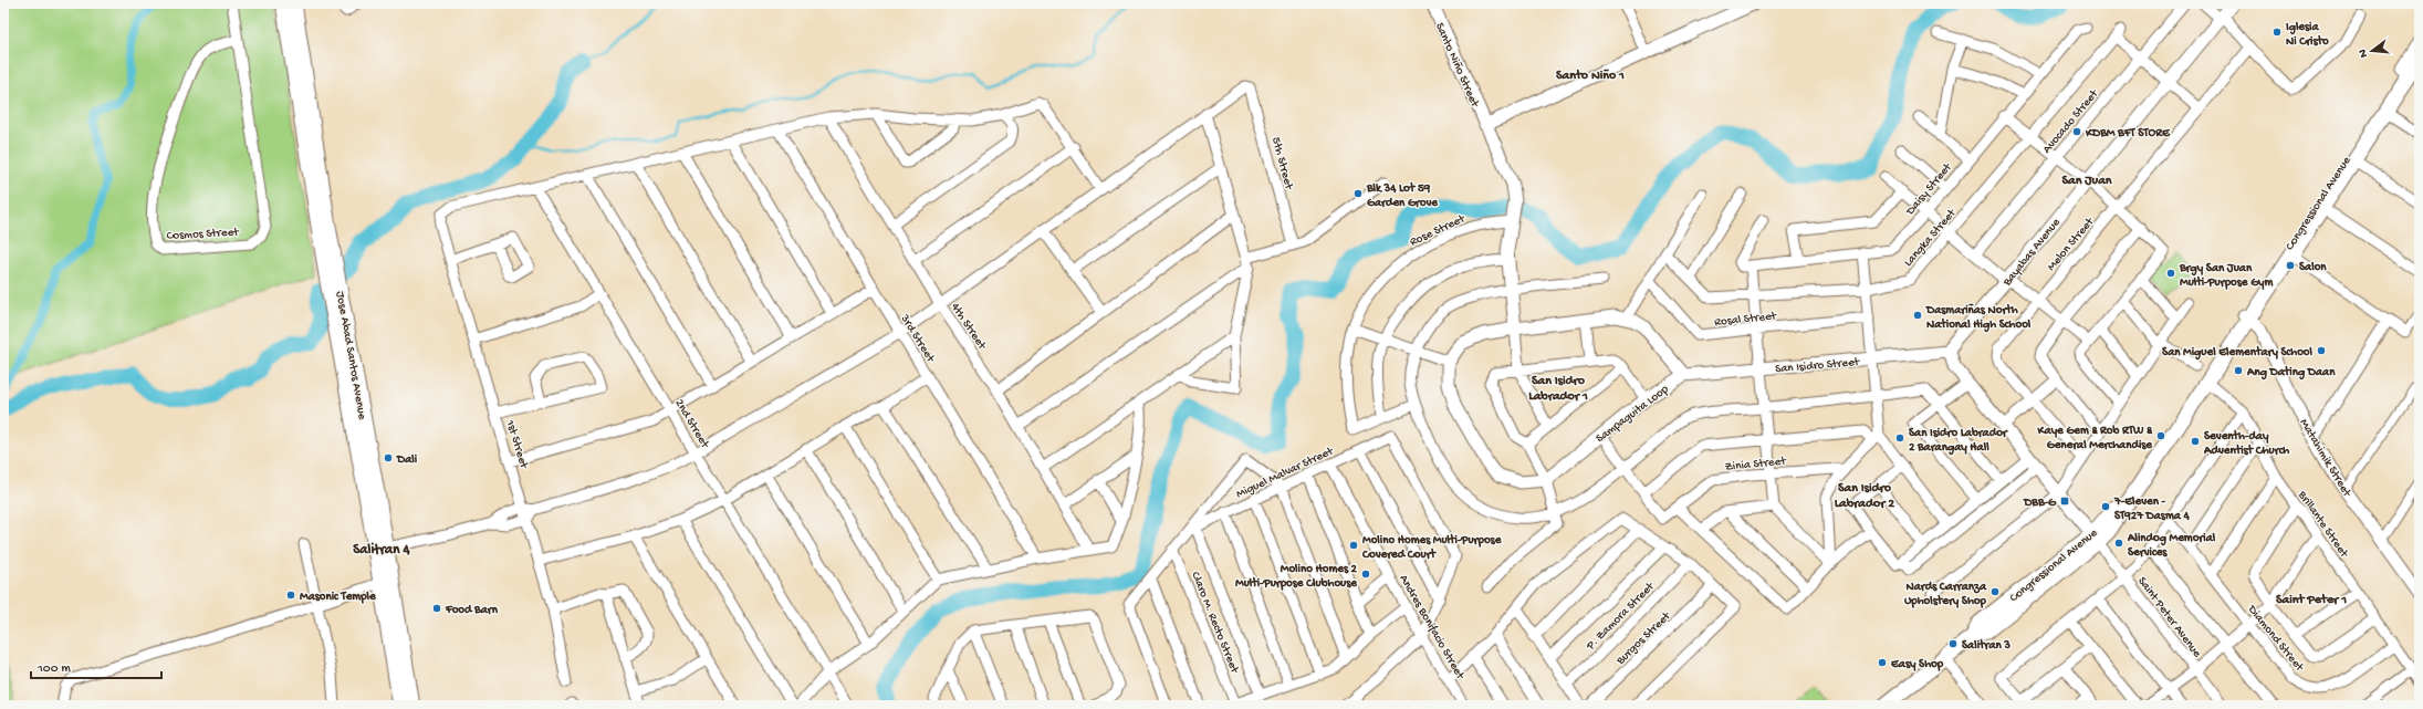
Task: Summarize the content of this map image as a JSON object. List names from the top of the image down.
{
  "streets": {
    "main road": ["Congressional Avenue", "Jose Abad Santos Avenue"],
    "street": [
      "Santo Niño Street",
      "Avocado Street",
      "5th Street",
      "Daisy Street",
      "Rose Street",
      "Cosmos Street",
      "Langka Street",
      "Melon Street",
      "Bayabas Avenue",
      "Rosal Street",
      "4th Street",
      "3rd Street",
      "San Isidro Street",
      "Sampaguita Loop",
      "2nd Street",
      "1st Street",
      "Matahimik Street",
      "Zinia Street",
      "Miguel Malvar Street",
      "Brillante Street",
      "P. Zamora Street",
      "Saint Peter Avenue",
      "Claro M. Recto Street",
      "Andres Bonifacio Street",
      "Burgos Street",
      "Diamond Street"
    ]
  },
  "crossings": [
    ["Santo Niño Street", "Rose Street"],
    ["Avocado Street", "Langka Street"],
    ["Congressional Avenue", "Matahimik Street"],
    ["Congressional Avenue", "Brillante Street"],
    ["Congressional Avenue", "Saint Peter Avenue"],
    ["Bayabas Avenue", "San Isidro Street"],
    ["San Isidro Street", "Sampaguita Loop"],
    ["2nd Street", "1st Street"],
    ["Miguel Malvar Street", "Andres Bonifacio Street"],
    ["Brillante Street", "Diamond Street"]
  ],
  "districts": [
    "Santo Niño 1",
    "San Juan",
    "San Isidro Labrador 1",
    "San Isidro Labrador 2",
    "Salitran 4",
    "Saint Peter 1"
  ],
  "places": {
    "other": [
      "Iglesia Ni Cristo",
      "KDBM BFT STORE",
      "Blk 34 Lot 59 Garden Grove",
      "Salon",
      "Brgy San Juan Multi-Purpose Gym",
      "Dasmariñas North National High School",
      "San Miguel Elementary School",
      "Ang Dating Daan",
      "Kaye Gem & Rob RTW & General Merchandise",
      "San Isidro Labrador 2 Barangay Hall",
      "Seventh-day Adventist Church",
      "Dali",
      "7-Eleven - ST927 Dasma 4",
      "Alindog Memorial Services",
      "Molino Homes Multi-Purpose Covered Court",
      "Molino Homes 2 Multi-Purpose Clubhouse",
      "Nards Carranza Upholstery Shop",
      "Masonic Temple",
      "Food Barn",
      "Salitran 3",
      "Easy Shop"
    ],
    "transit": ["DBB-G"]
  },
  "scale_bar": "100 m",
  "north": "left"
}
